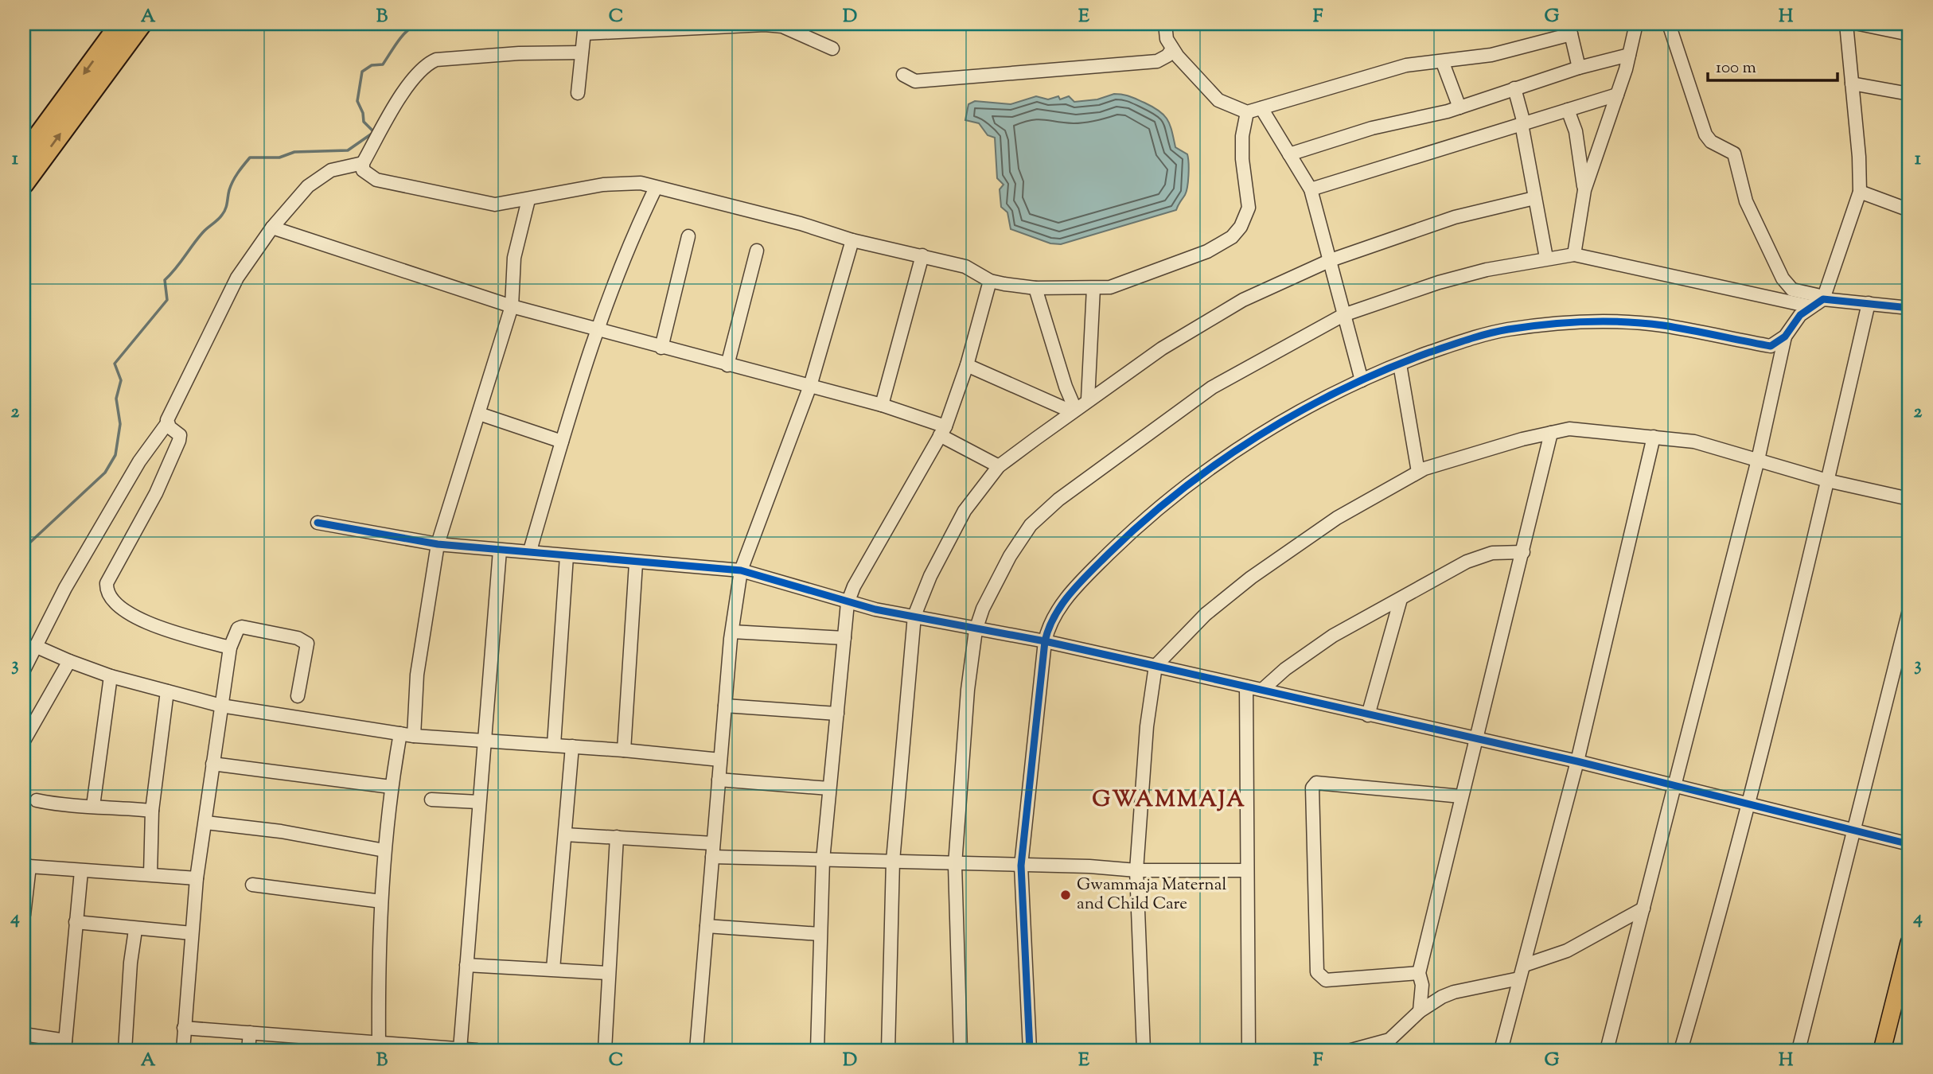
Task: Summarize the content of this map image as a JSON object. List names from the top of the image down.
{
  "districts": ["GWAMMAJA"],
  "places": ["Gwammaja Maternal and Child Care"],
  "scale_bar": "100 m",
  "grid": {
    "columns": [
      "A",
      "B",
      "C",
      "D",
      "E",
      "F",
      "G",
      "H"
    ],
    "rows": [
      "1",
      "2",
      "3",
      "4"
    ]
  }
}
